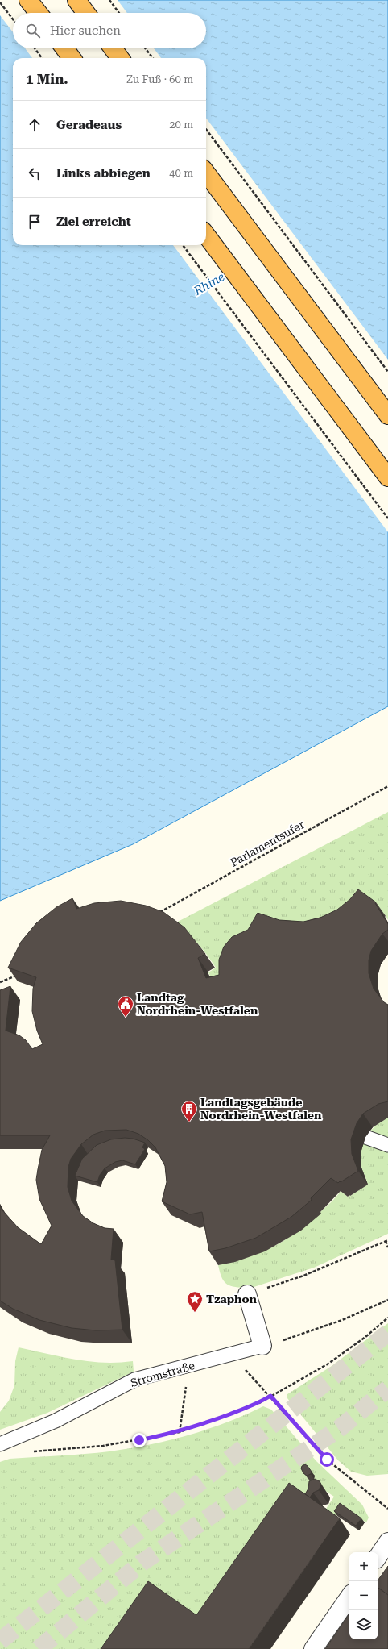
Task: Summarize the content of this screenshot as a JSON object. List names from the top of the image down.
{
  "streets": {
    "lane": ["Stromstraße"],
    "path": ["Parlamentsufer"]
  },
  "water": ["Rhine"],
  "places": {
    "public building": ["Landtag Nordrhein-Westfalen"],
    "building": ["Landtagsgebäude Nordrhein-Westfalen"],
    "place": ["Tzaphon"]
  },
  "page": {
    "search": "Hier suchen",
    "heading": ["1 Min.", "Zu Fuß · 60 m"],
    "list": [
      ["Geradeaus", "20 m"],
      ["Links abbiegen", "40 m"],
      "Ziel erreicht"
    ],
    "map_buttons": ["+", "−"]
  }
}
